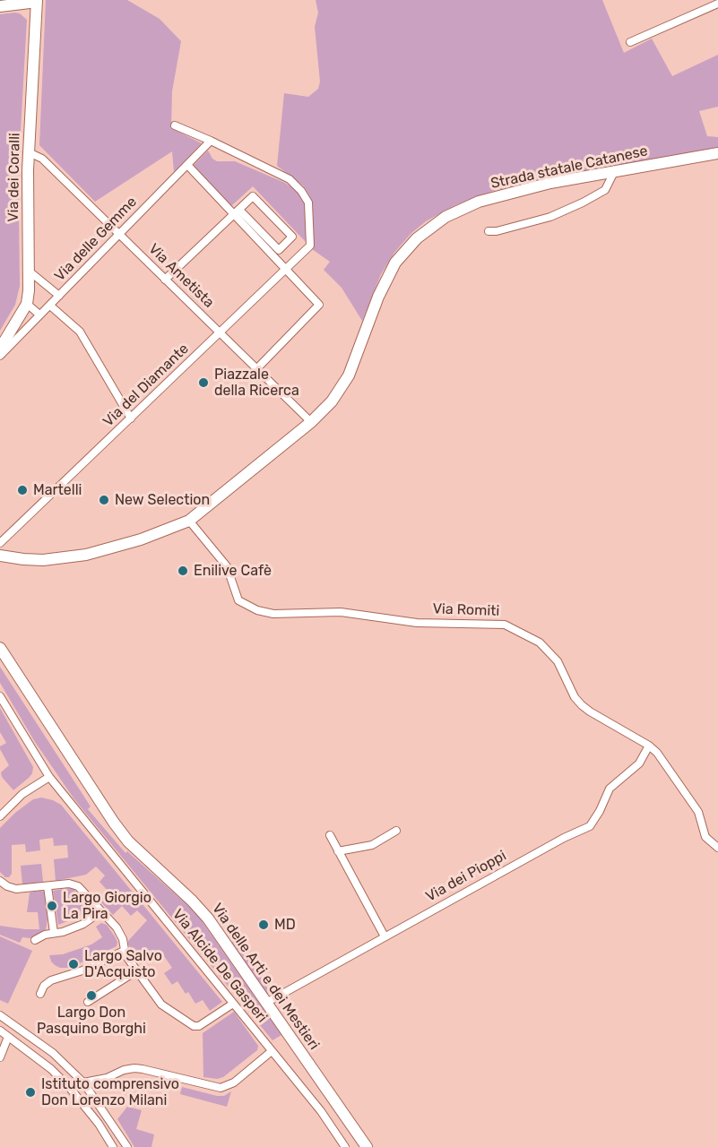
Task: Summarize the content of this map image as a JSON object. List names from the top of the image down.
{
  "streets": {
    "street": [
      "Strada statale Catanese",
      "Via dei Coralli",
      "Via delle Gemme",
      "Via Ametista",
      "Via del Diamante",
      "Via Romiti",
      "Via dei Pioppi",
      "Via Alcide De Gasperi",
      "Via delle Arti e dei Mestieri"
    ]
  },
  "crossings": [
    ["Strada statale Catanese", "Via Ametista"],
    ["Strada statale Catanese", "Via Romiti"],
    ["Via dei Coralli", "Via Ametista"],
    ["Via delle Gemme", "Via Ametista"],
    ["Via delle Gemme", "Via del Diamante"],
    ["Via Ametista", "Via del Diamante"],
    ["Via Romiti", "Via dei Pioppi"],
    ["Via dei Pioppi", "Via delle Arti e dei Mestieri"]
  ],
  "places": [
    "Piazzale della Ricerca",
    "Martelli",
    "New Selection",
    "Enilive Cafè",
    "Largo Giorgio La Pira",
    "MD",
    "Largo Salvo D'Acquisto",
    "Largo Don Pasquino Borghi",
    "Istituto comprensivo Don Lorenzo Milani"
  ]
}
